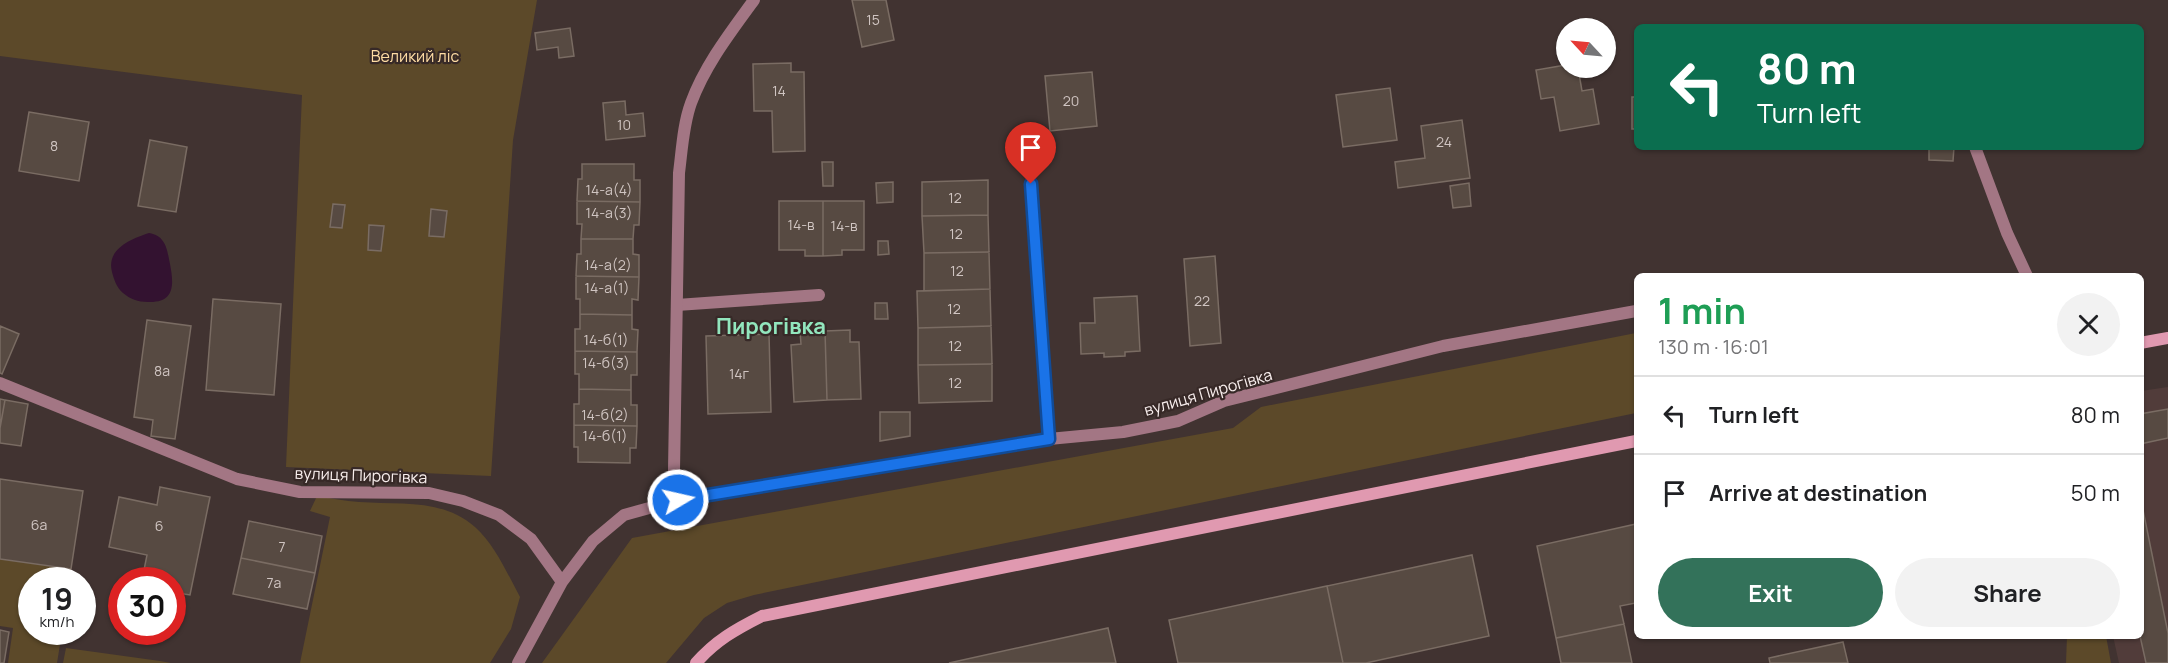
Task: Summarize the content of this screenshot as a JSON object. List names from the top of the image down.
{
  "streets": {
    "street": ["вулиця Пирогівка"]
  },
  "districts": ["Пирогівка"],
  "parks": ["Великий ліс"],
  "house_numbers": [
    "15",
    "14",
    "20",
    "10",
    "24",
    "8",
    "14-а(4)",
    "12",
    "14-а(3)",
    "14-в",
    "14-в",
    "12",
    "14-а(2)",
    "12",
    "14-а(1)",
    "22",
    "12",
    "14-б(1)",
    "12",
    "14-б(3)",
    "8а",
    "14г",
    "12",
    "14-б(2)",
    "14-б(1)",
    "6а",
    "6",
    "7",
    "7а"
  ],
  "north": "top left",
  "page": {
    "turn": ["80 m", "Turn left"],
    "heading": ["1 min", "130 m · 16:01"],
    "list": [
      {
        "name": "Turn left",
        "value": "80 m"
      },
      {
        "name": "Arrive at destination",
        "value": "50 m"
      }
    ],
    "buttons": ["Exit", "Share"],
    "speed": "19 km/h",
    "limit": "30"
  }
}
